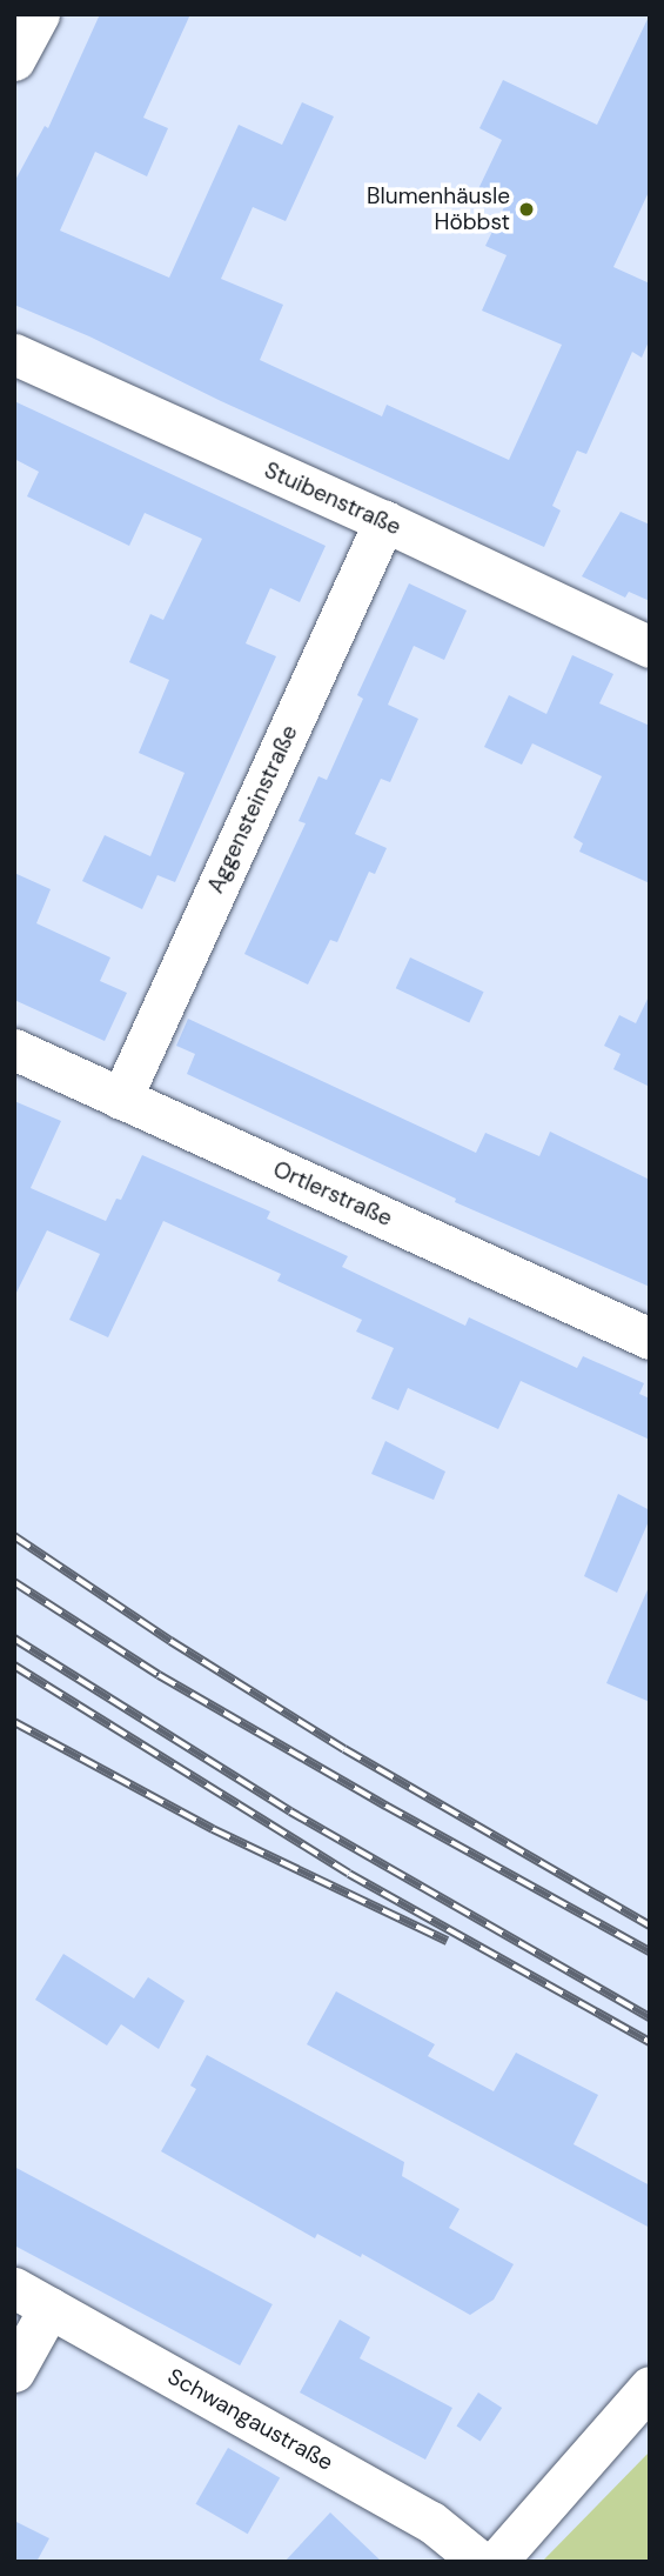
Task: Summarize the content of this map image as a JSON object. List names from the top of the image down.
{
  "streets": {
    "street": [
      "Stuibenstraße",
      "Aggensteinstraße",
      "Ortlerstraße",
      "Schwangaustraße"
    ]
  },
  "crossings": [
    ["Stuibenstraße", "Aggensteinstraße"],
    ["Aggensteinstraße", "Ortlerstraße"]
  ],
  "places": ["Blumenhäusle Höbbst"]
}
